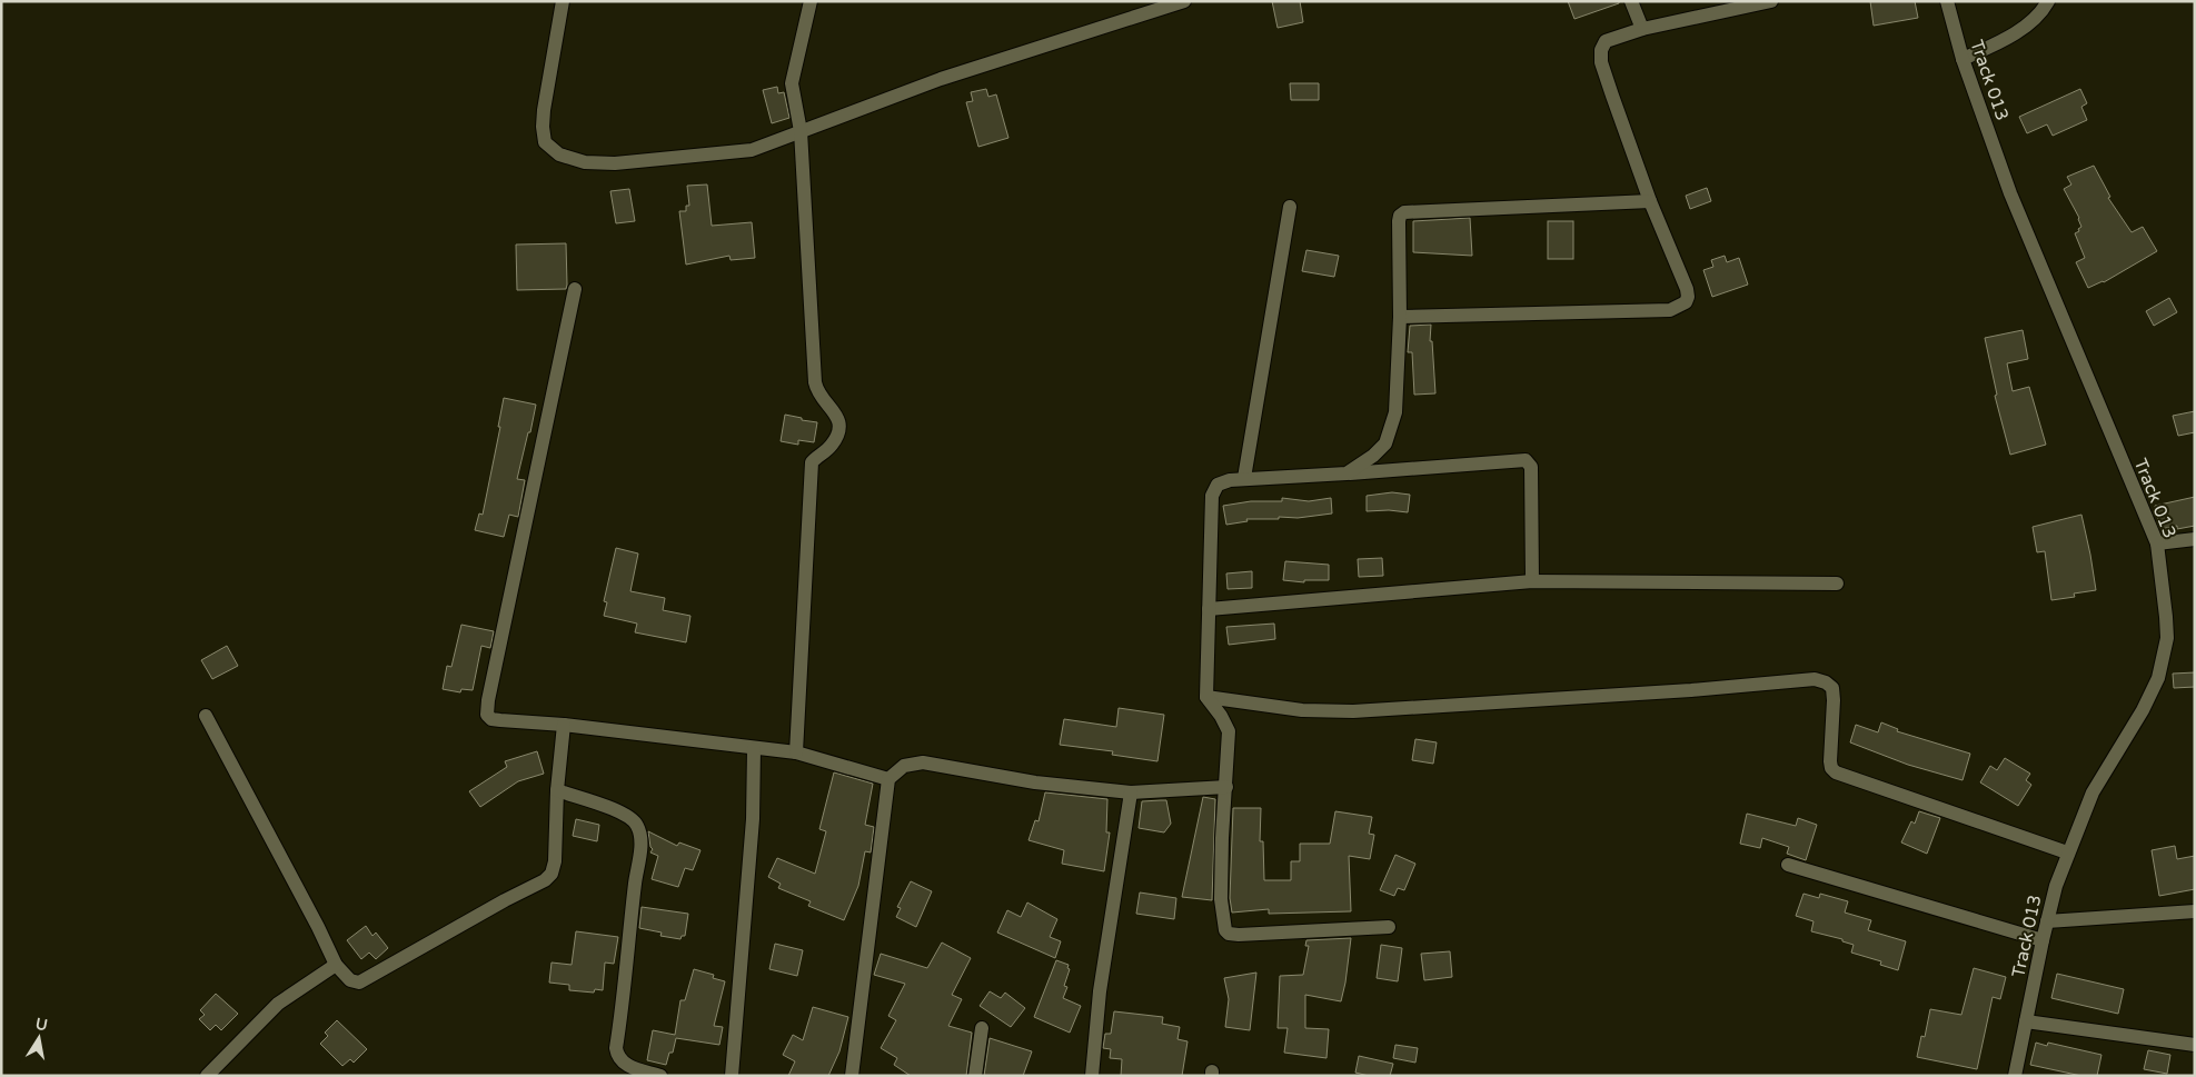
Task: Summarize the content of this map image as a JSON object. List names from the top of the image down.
{
  "streets": {
    "street": ["Track 013"]
  },
  "north": "top"
}
